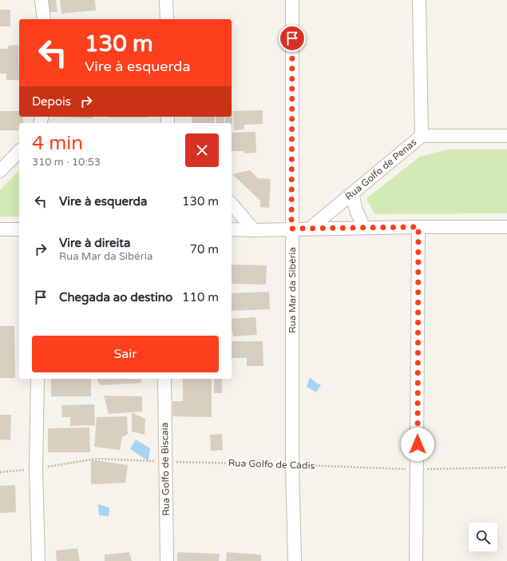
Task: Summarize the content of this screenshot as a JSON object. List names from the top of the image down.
{
  "streets": {
    "street": ["Rua Golfo de Penas", "Rua Mar da Sibéria", "Rua Golfo de Biscaia"],
    "path": ["Rua Golfo de Cádis"]
  },
  "crossings": [
    ["Rua Mar da Sibéria", "Rua Golfo de Cádis"],
    ["Rua Golfo de Cádis", "Rua Golfo de Biscaia"]
  ],
  "page": {
    "turn": ["130 m", "Vire à esquerda"],
    "then": "Depois",
    "heading": ["4 min", "310 m · 10:53"],
    "list": [
      {
        "name": "Vire à esquerda",
        "value": "130 m"
      },
      {
        "name": "Vire à direita",
        "note": "Rua Mar da Sibéria",
        "value": "70 m"
      },
      {
        "name": "Chegada ao destino",
        "value": "110 m"
      }
    ],
    "buttons": "Sair"
  }
}
